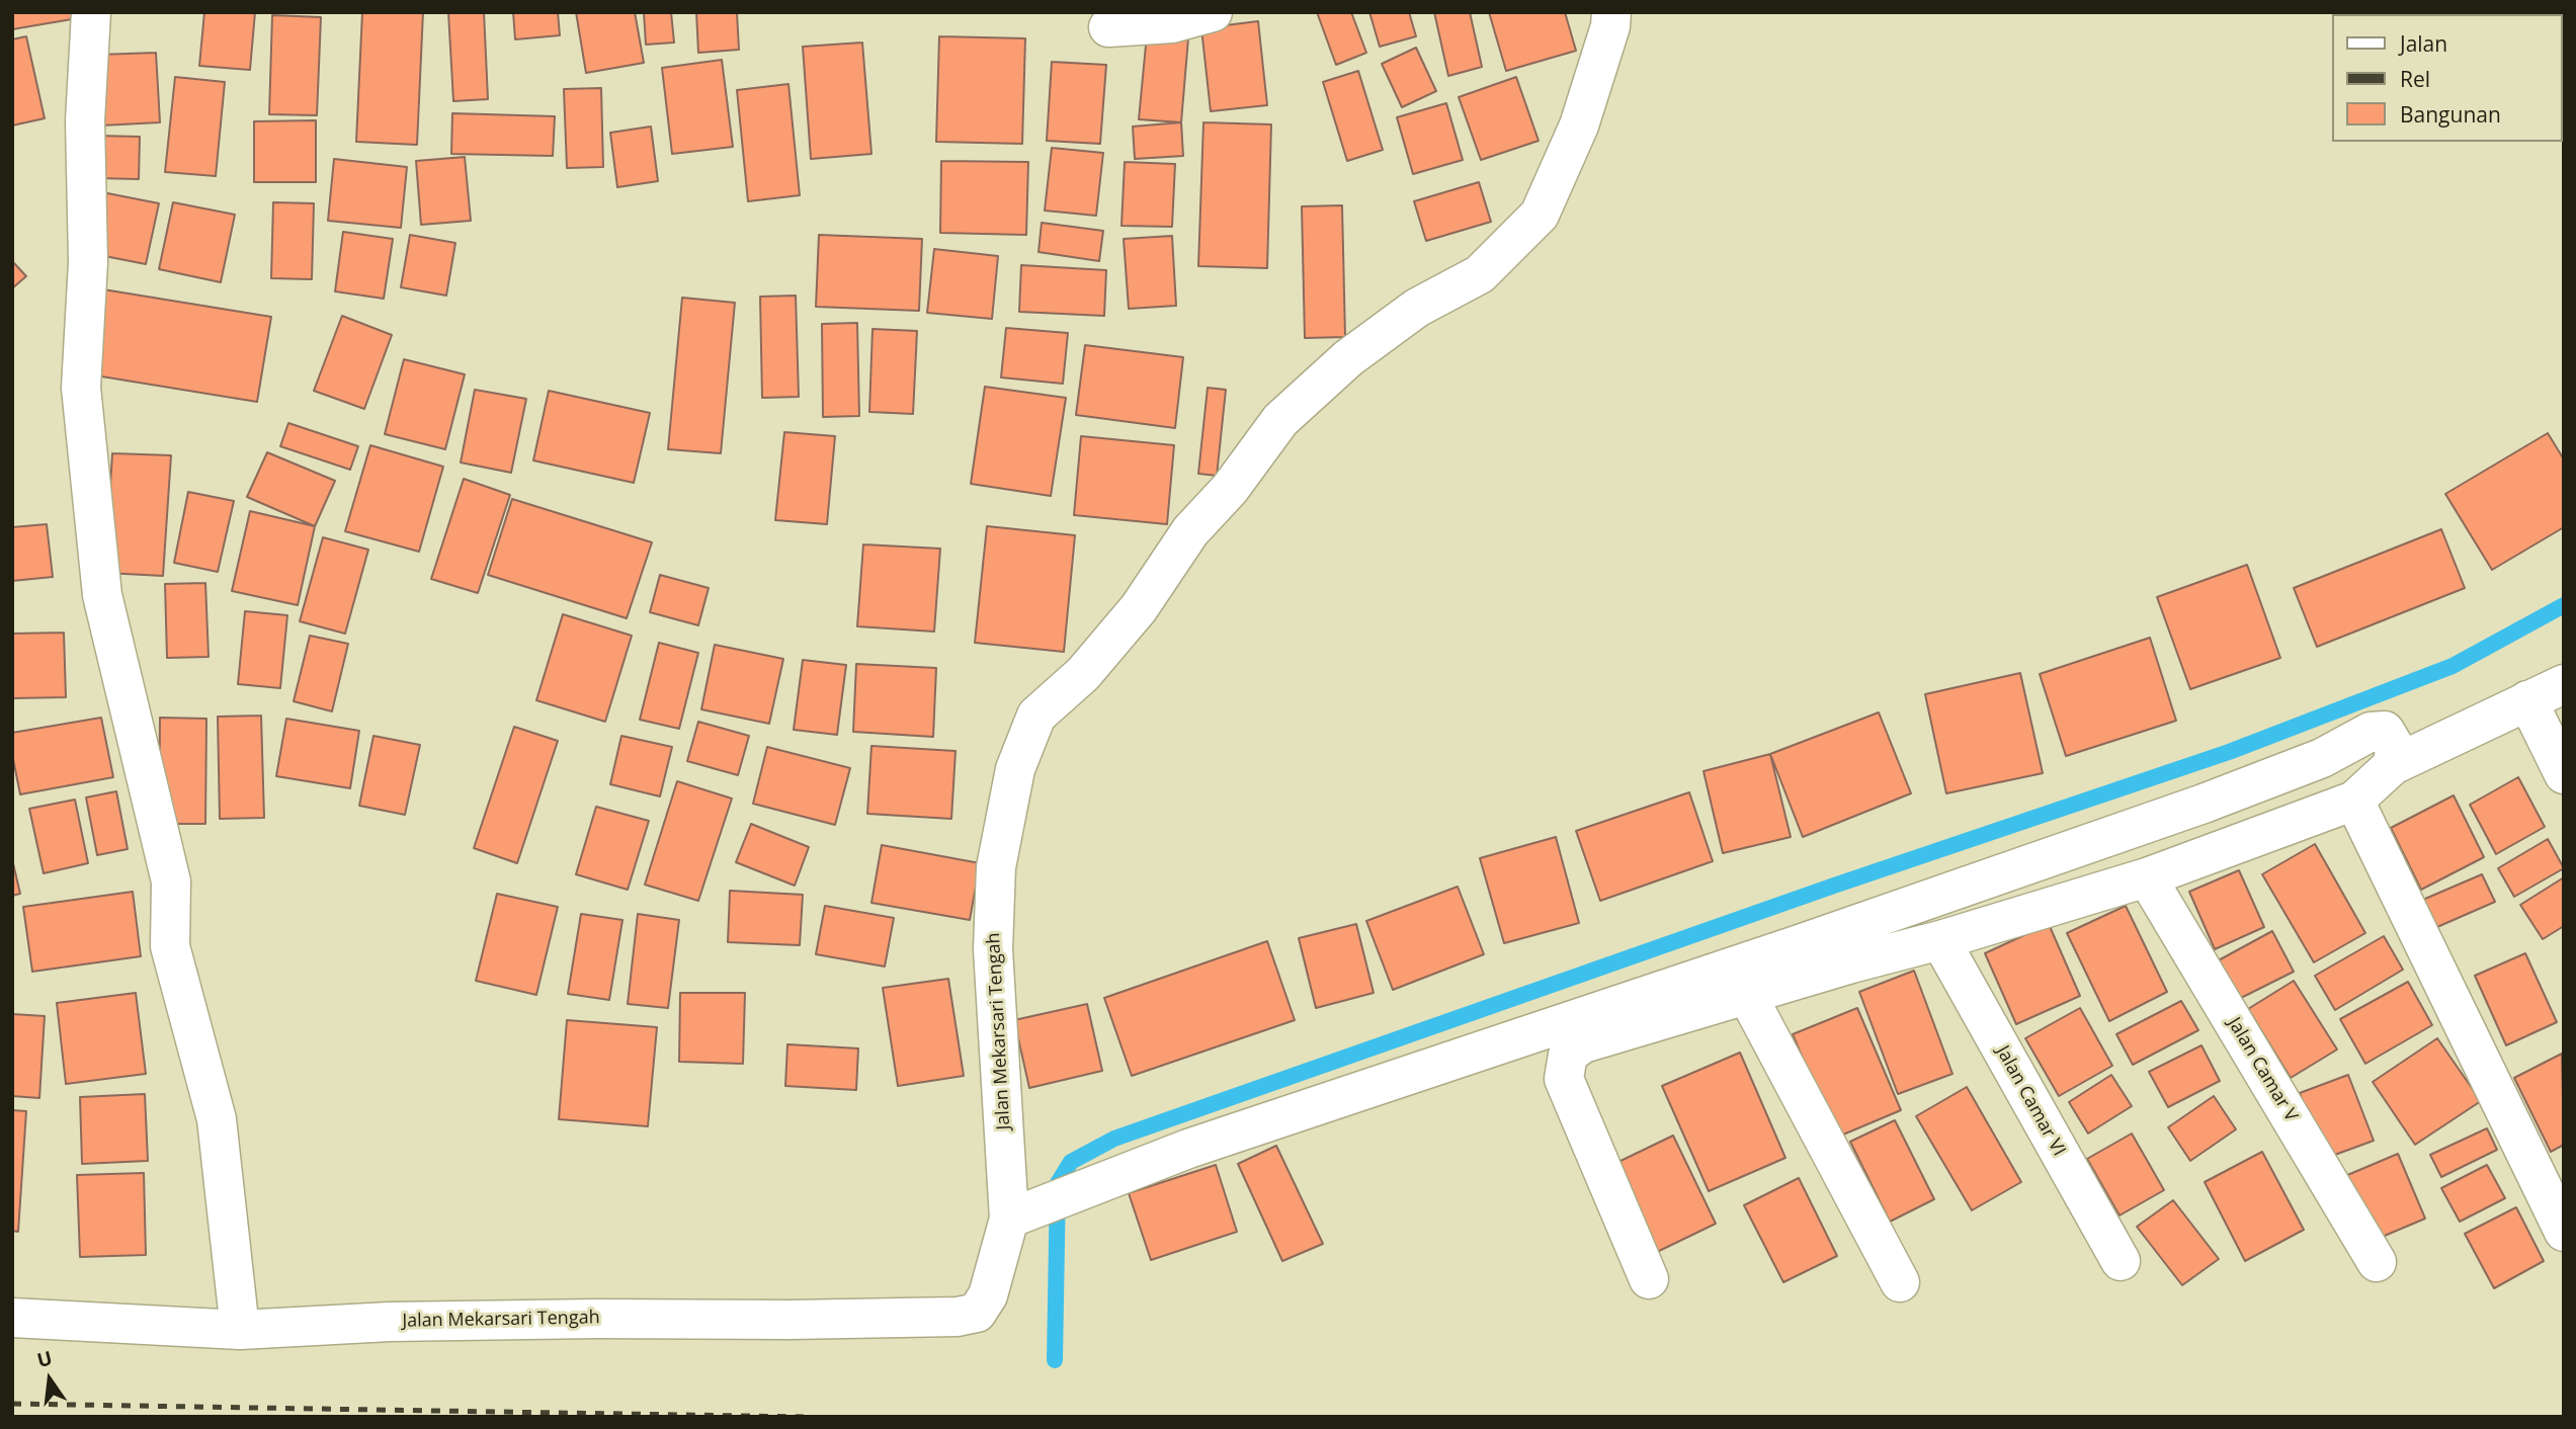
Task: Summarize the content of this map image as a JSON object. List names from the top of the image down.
{
  "streets": {
    "street": ["Jalan Mekarsari Tengah", "Jalan Camar V", "Jalan Camar VI"]
  },
  "legend": ["Jalan", "Rel", "Bangunan"],
  "north": "top"
}
